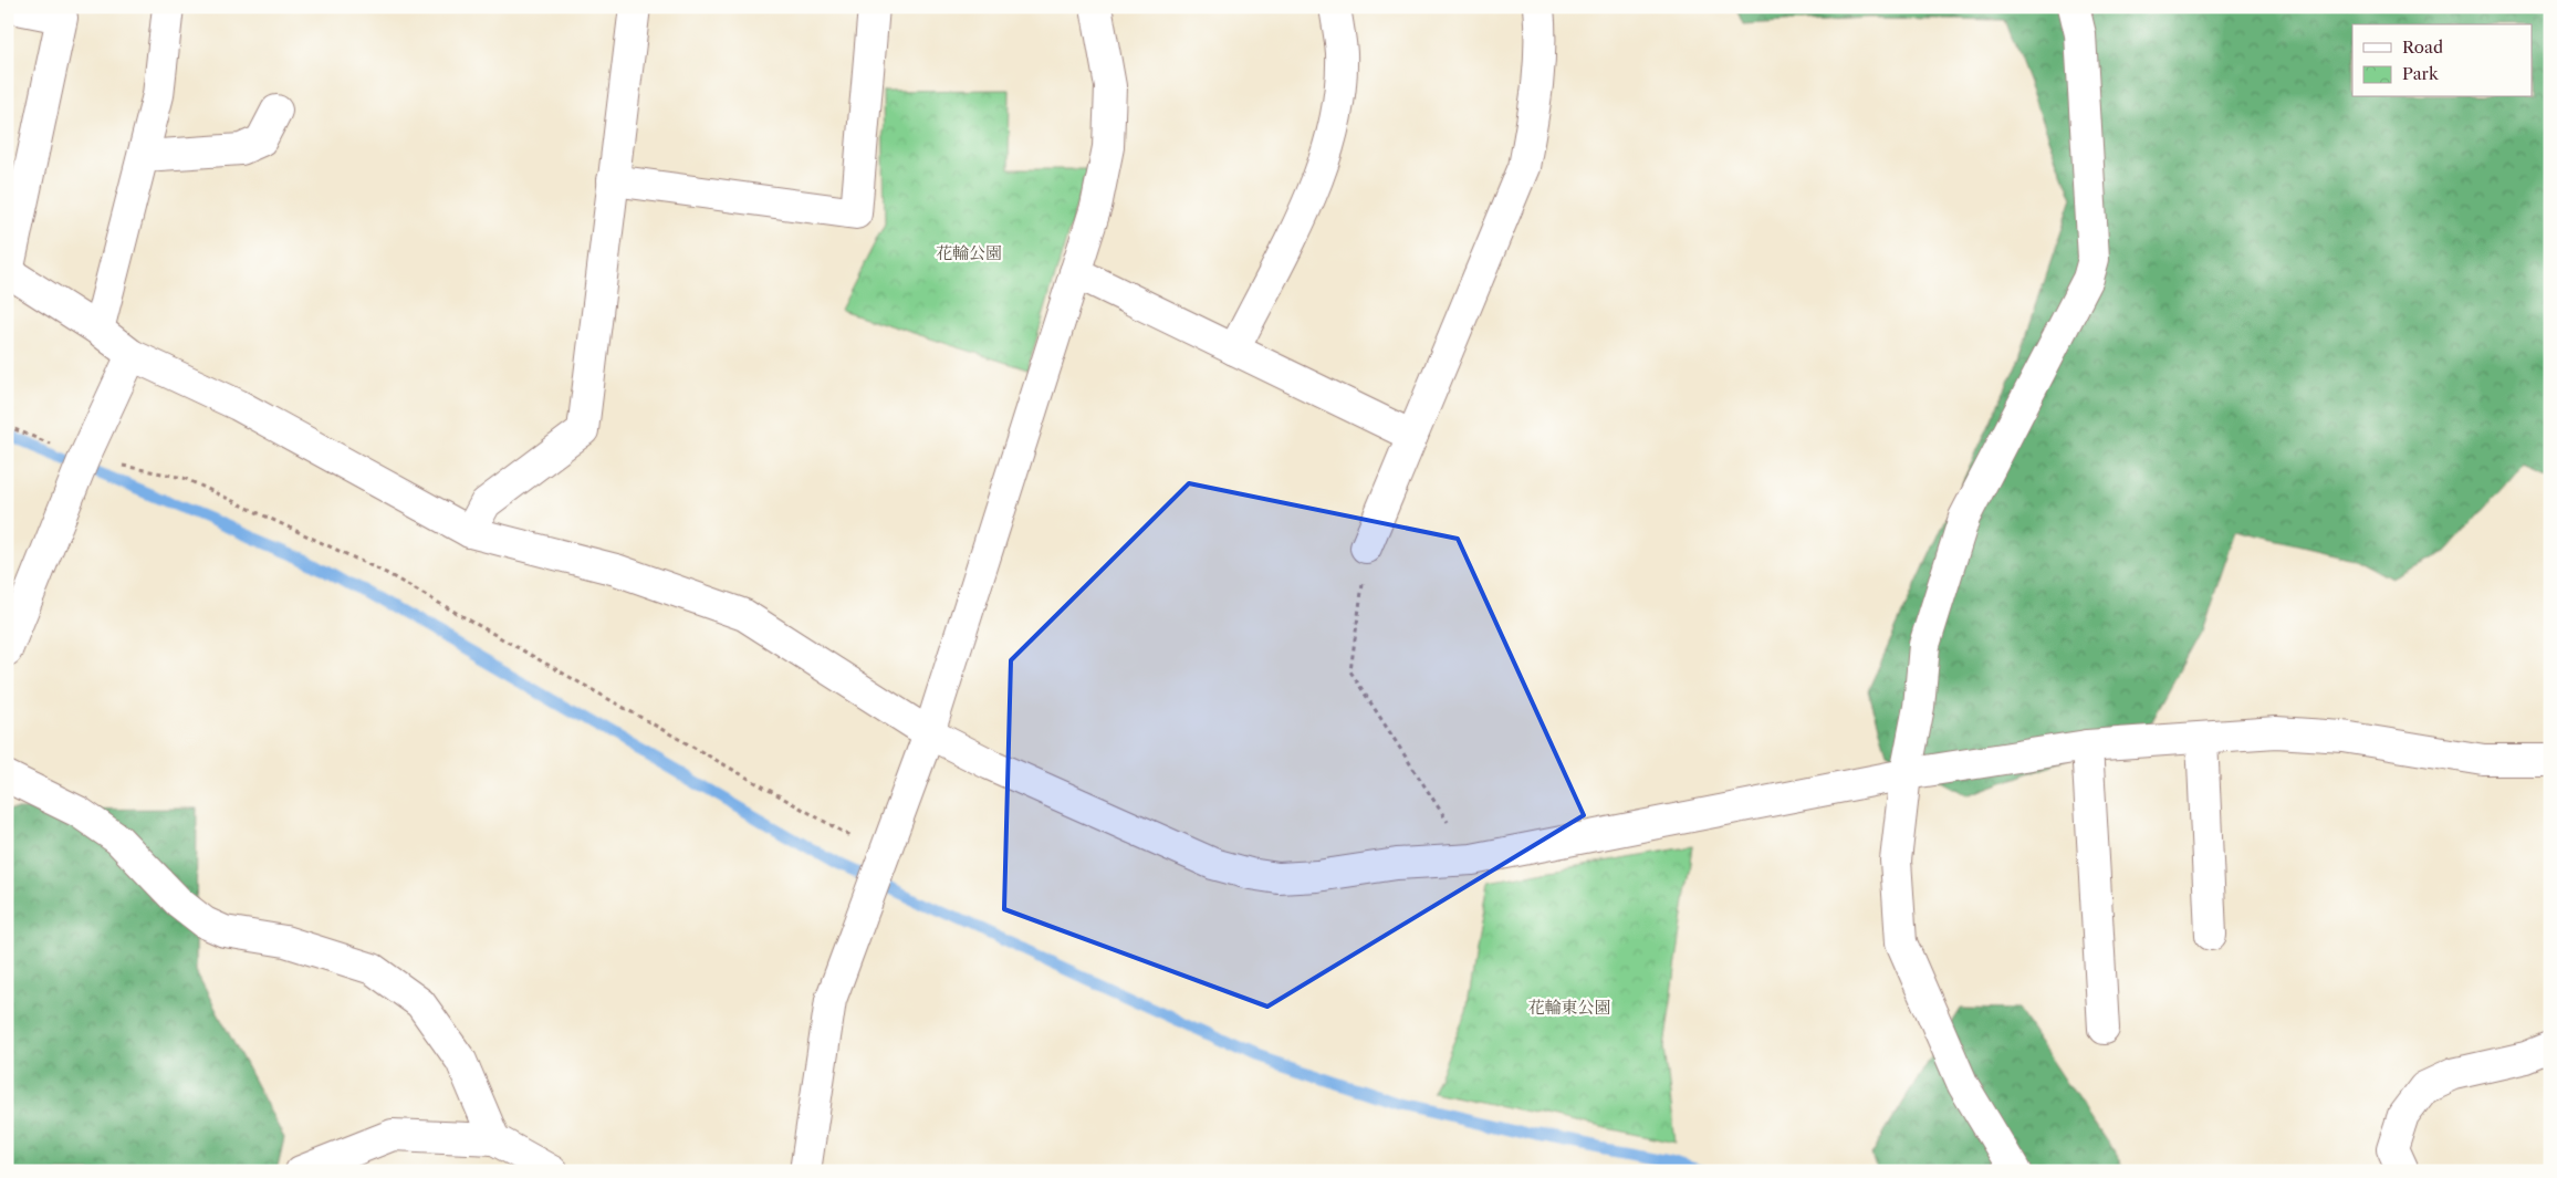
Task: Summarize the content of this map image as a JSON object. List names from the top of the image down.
{
  "parks": ["花輪公園", "花輪東公園"],
  "legend": ["Road", "Park"]
}
